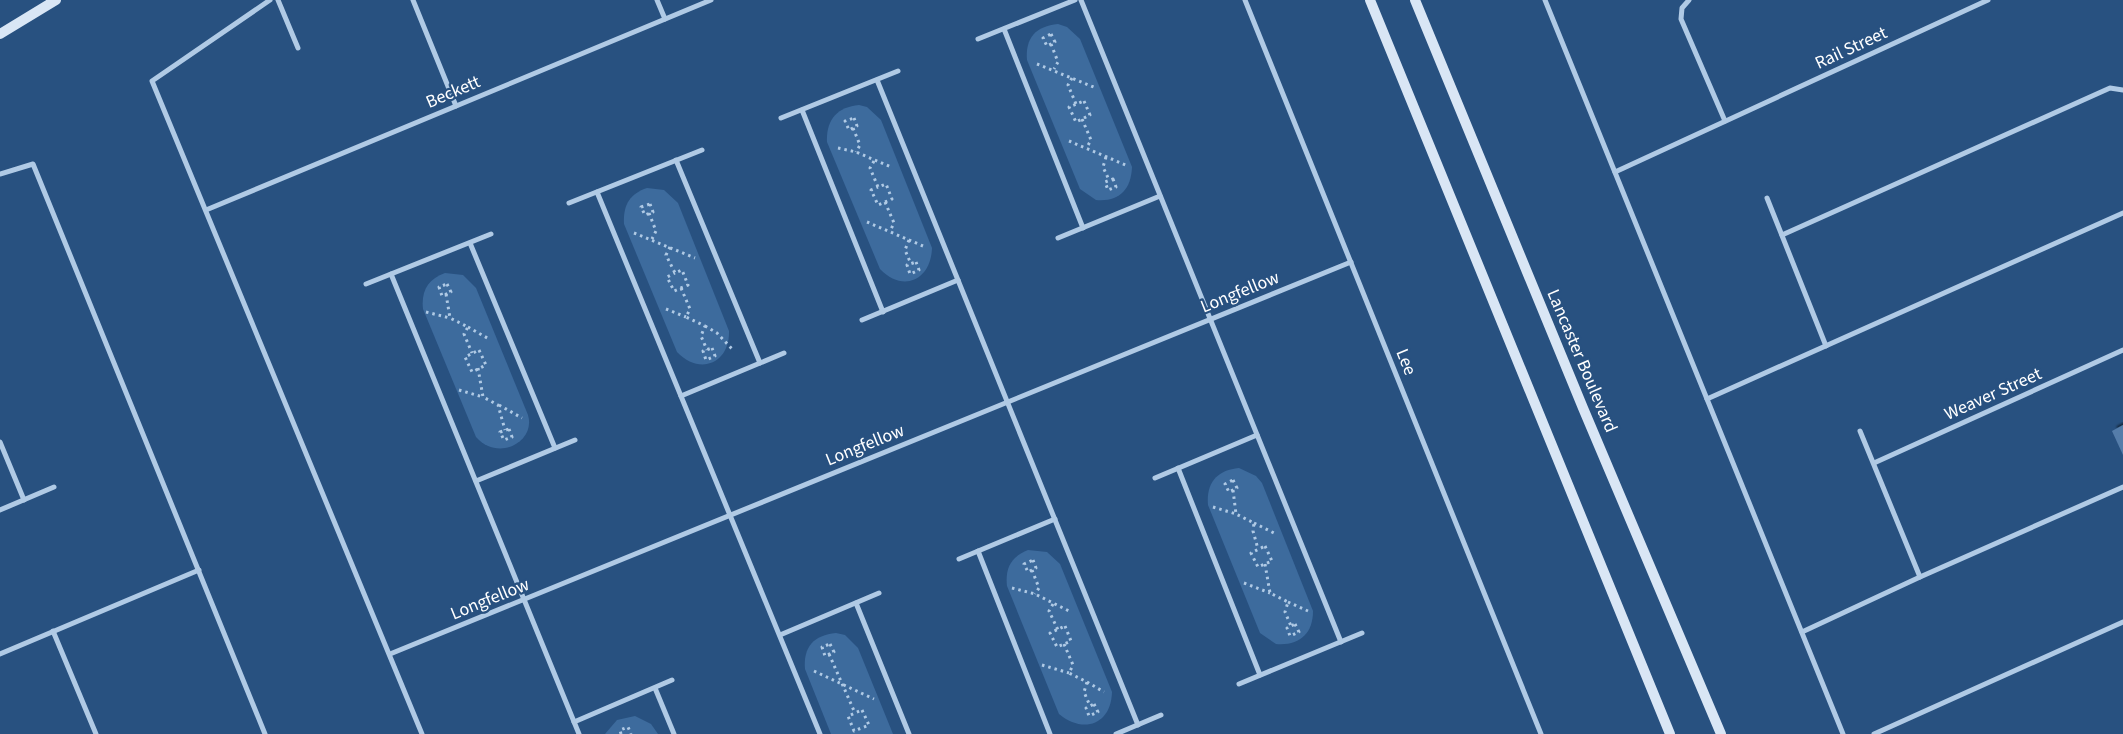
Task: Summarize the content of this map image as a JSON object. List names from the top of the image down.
{
  "streets": {
    "main road": ["Lancaster Boulevard"],
    "street": [
      "Rail Street",
      "Beckett",
      "Longfellow",
      "Lee",
      "Weaver Street"
    ]
  },
  "crossings": [
    ["Longfellow", "Lee"]
  ]
}
